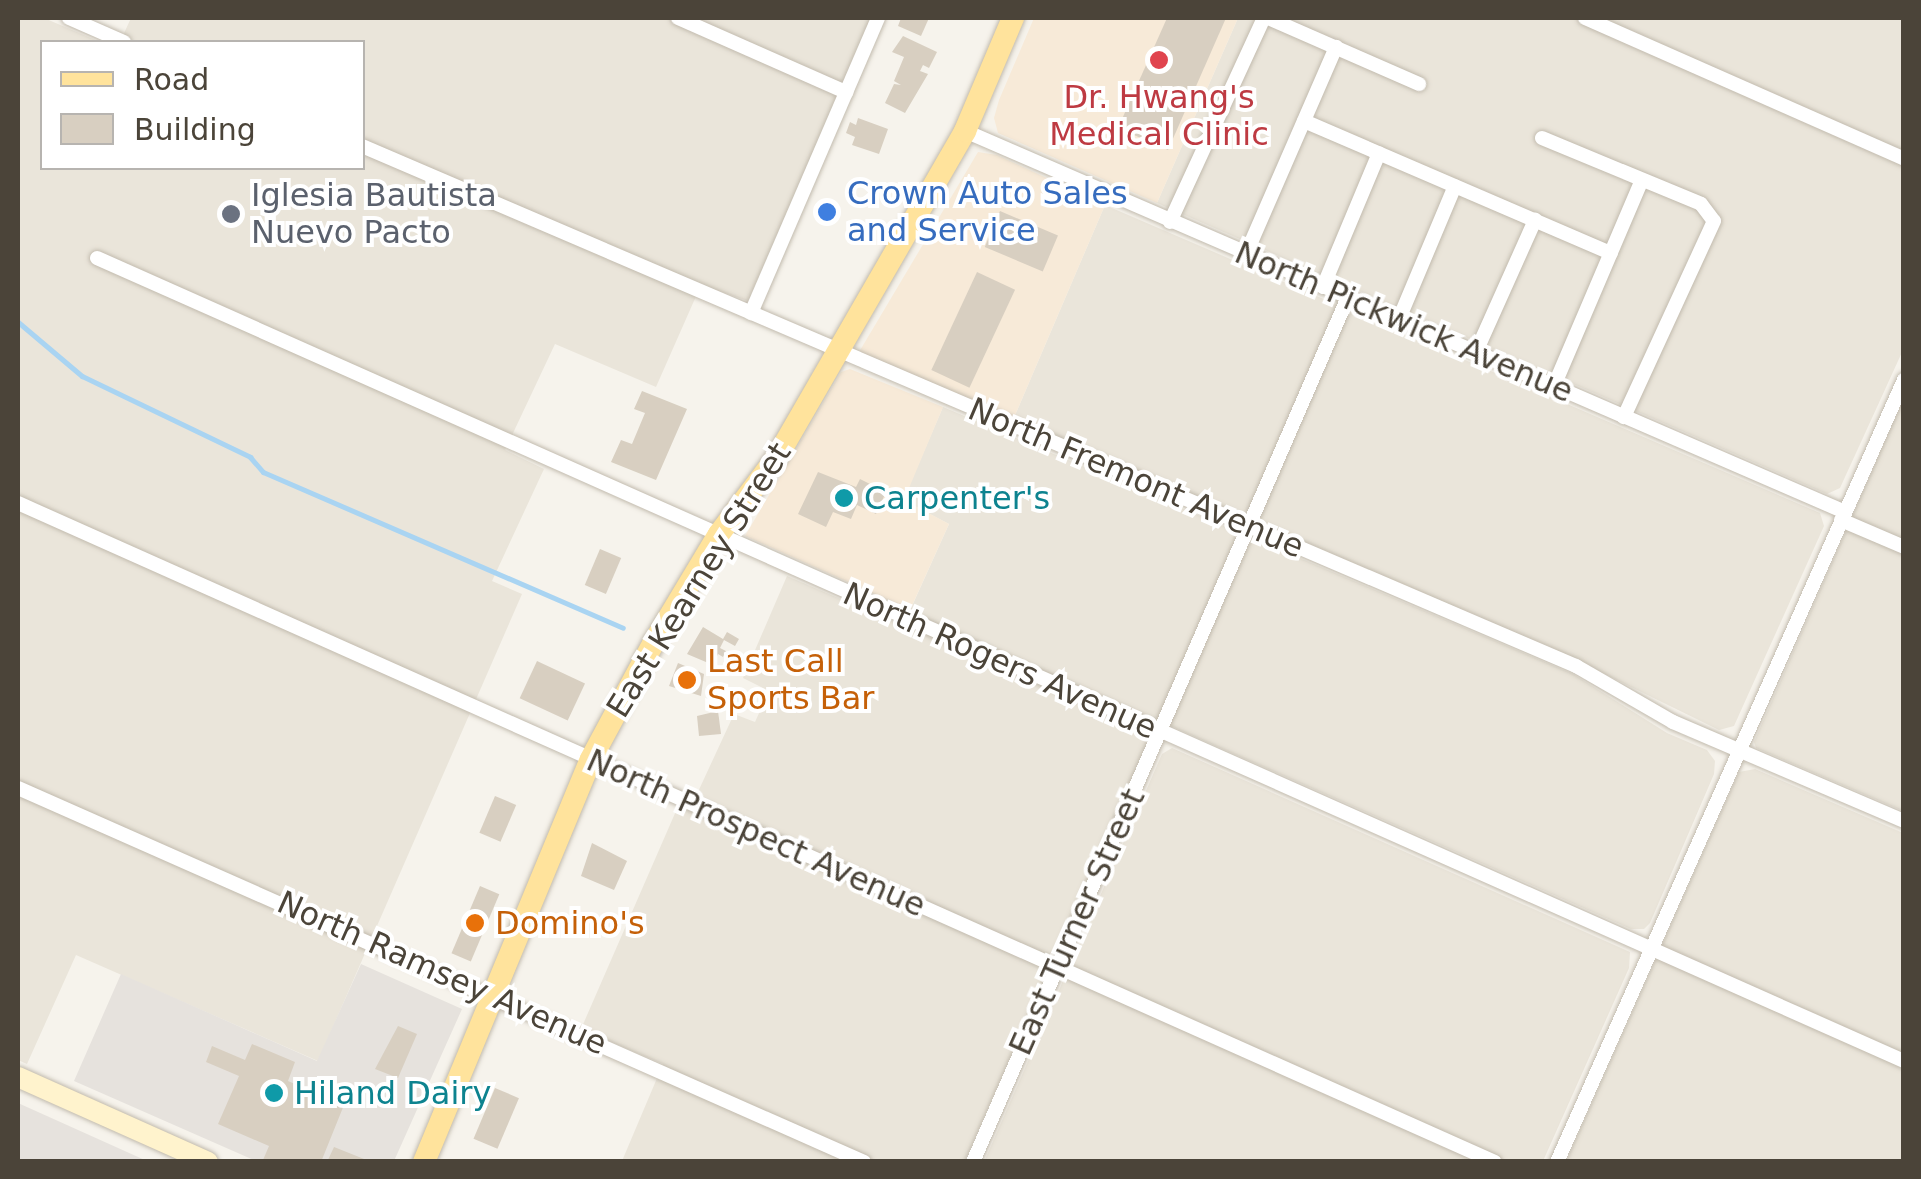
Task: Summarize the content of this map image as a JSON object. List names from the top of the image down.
{
  "streets": {
    "main road": ["East Kearney Street"],
    "street": [
      "North Pickwick Avenue",
      "North Fremont Avenue",
      "North Rogers Avenue",
      "North Prospect Avenue",
      "East Turner Street",
      "North Ramsey Avenue"
    ]
  },
  "crossings": [
    ["North Pickwick Avenue", "East Kearney Street"],
    ["North Pickwick Avenue", "East Turner Street"],
    ["North Fremont Avenue", "East Kearney Street"],
    ["North Fremont Avenue", "East Turner Street"],
    ["East Kearney Street", "North Rogers Avenue"],
    ["East Kearney Street", "North Prospect Avenue"],
    ["East Kearney Street", "North Ramsey Avenue"],
    ["North Rogers Avenue", "East Turner Street"],
    ["North Prospect Avenue", "East Turner Street"]
  ],
  "places": [
    "Dr. Hwang's Medical Clinic",
    "Crown Auto Sales and Service",
    "Iglesia Bautista Nuevo Pacto",
    "Carpenter's",
    "Last Call Sports Bar",
    "Domino's",
    "Hiland Dairy"
  ],
  "legend": ["Road", "Building"]
}
